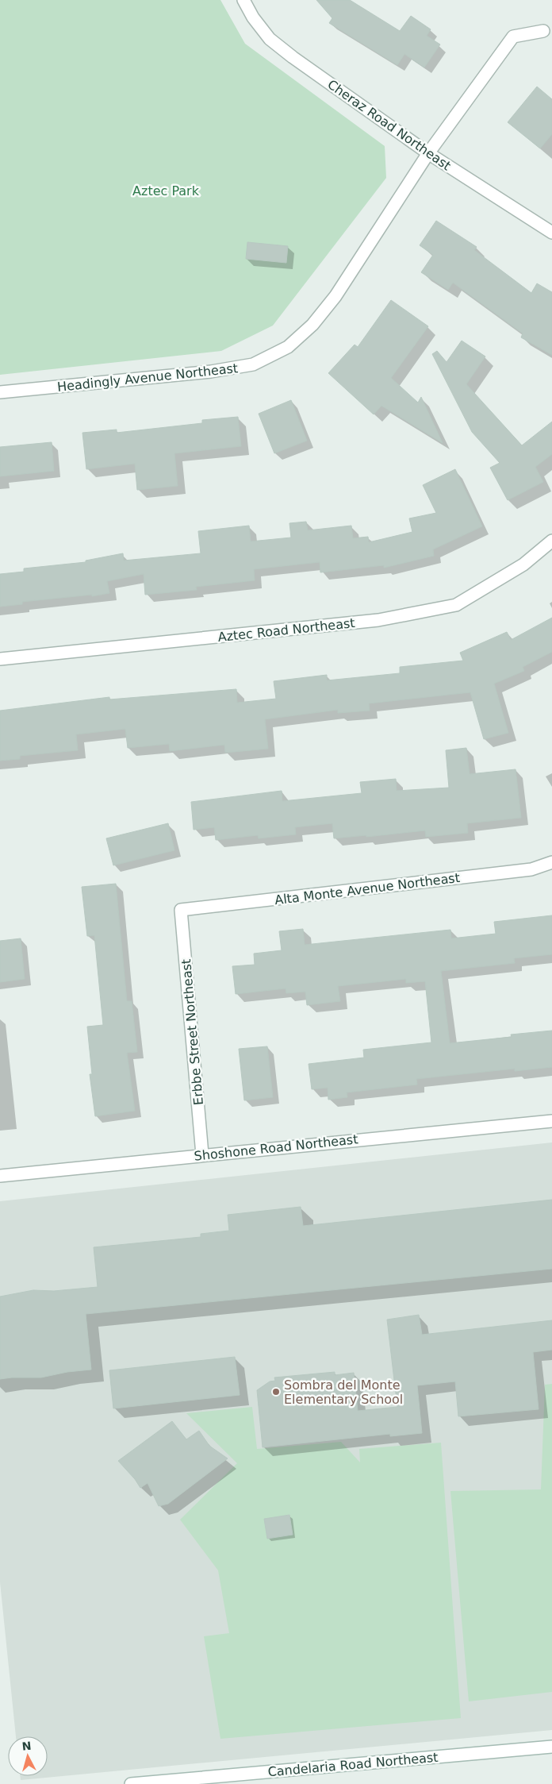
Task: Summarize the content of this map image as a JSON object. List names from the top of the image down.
{
  "streets": {
    "street": [
      "Cheraz Road Northeast",
      "Headingly Avenue Northeast",
      "Aztec Road Northeast",
      "Alta Monte Avenue Northeast",
      "Erbbe Street Northeast",
      "Shoshone Road Northeast",
      "Candelaria Road Northeast"
    ]
  },
  "crossings": [
    ["Cheraz Road Northeast", "Headingly Avenue Northeast"],
    ["Alta Monte Avenue Northeast", "Erbbe Street Northeast"],
    ["Erbbe Street Northeast", "Shoshone Road Northeast"]
  ],
  "parks": ["Aztec Park"],
  "places": ["Sombra del Monte Elementary School"],
  "north": "top"
}
